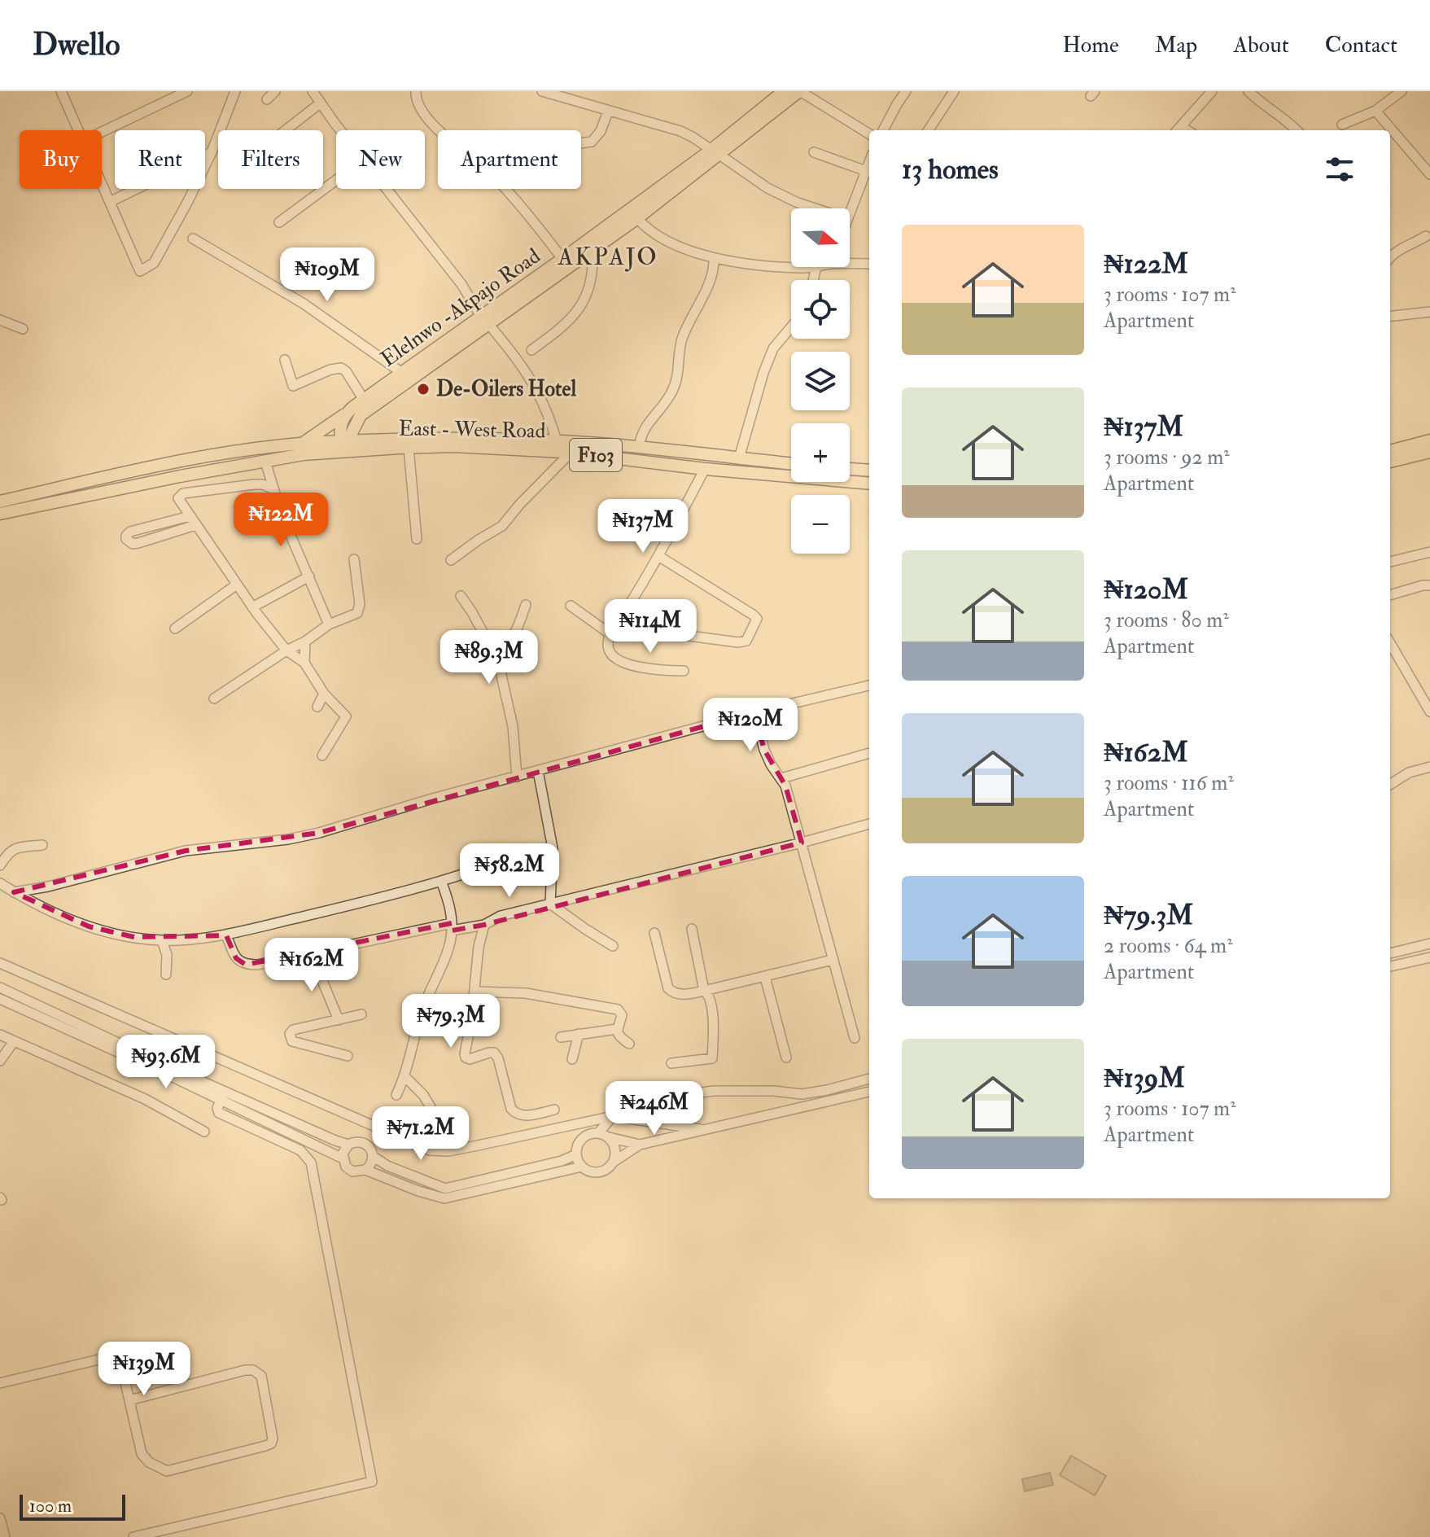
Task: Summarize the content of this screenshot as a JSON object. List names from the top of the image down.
{
  "streets": {
    "main road": ["Elelnwo -Akpajo Road", "East - West Road", "F103"]
  },
  "crossings": [
    ["Elelnwo -Akpajo Road", "East - West Road"],
    ["Elelnwo -Akpajo Road", "F103"],
    ["East - West Road", "F103"]
  ],
  "districts": ["AKPAJO"],
  "places": ["De-Oilers Hotel"],
  "scale_bar": "100 m",
  "north": "right",
  "page": {
    "header": "Dwello",
    "nav": [
      "Home",
      "Map",
      "About",
      "Contact"
    ],
    "chip": [
      "Buy",
      "Rent",
      "Filters",
      "New",
      "Apartment"
    ],
    "heading": "13 homes",
    "map_buttons": ["+", "−"],
    "list": [
      {
        "name": "₦122M",
        "note": "3 rooms · 107 m² · Apartment"
      },
      {
        "name": "₦137M",
        "note": "3 rooms · 92 m² · Apartment"
      },
      {
        "name": "₦120M",
        "note": "3 rooms · 80 m² · Apartment"
      },
      {
        "name": "₦162M",
        "note": "3 rooms · 116 m² · Apartment"
      },
      {
        "name": "₦79.3M",
        "note": "2 rooms · 64 m² · Apartment"
      },
      {
        "name": "₦139M",
        "note": "3 rooms · 107 m² · Apartment"
      }
    ],
    "price": [
      "₦109M",
      "₦122M",
      "₦137M",
      "₦114M",
      "₦89.3M",
      "₦120M",
      "₦58.2M",
      "₦162M",
      "₦79.3M",
      "₦93.6M",
      "₦246M",
      "₦71.2M",
      "₦139M"
    ],
    "scale": "100 m"
  }
}
